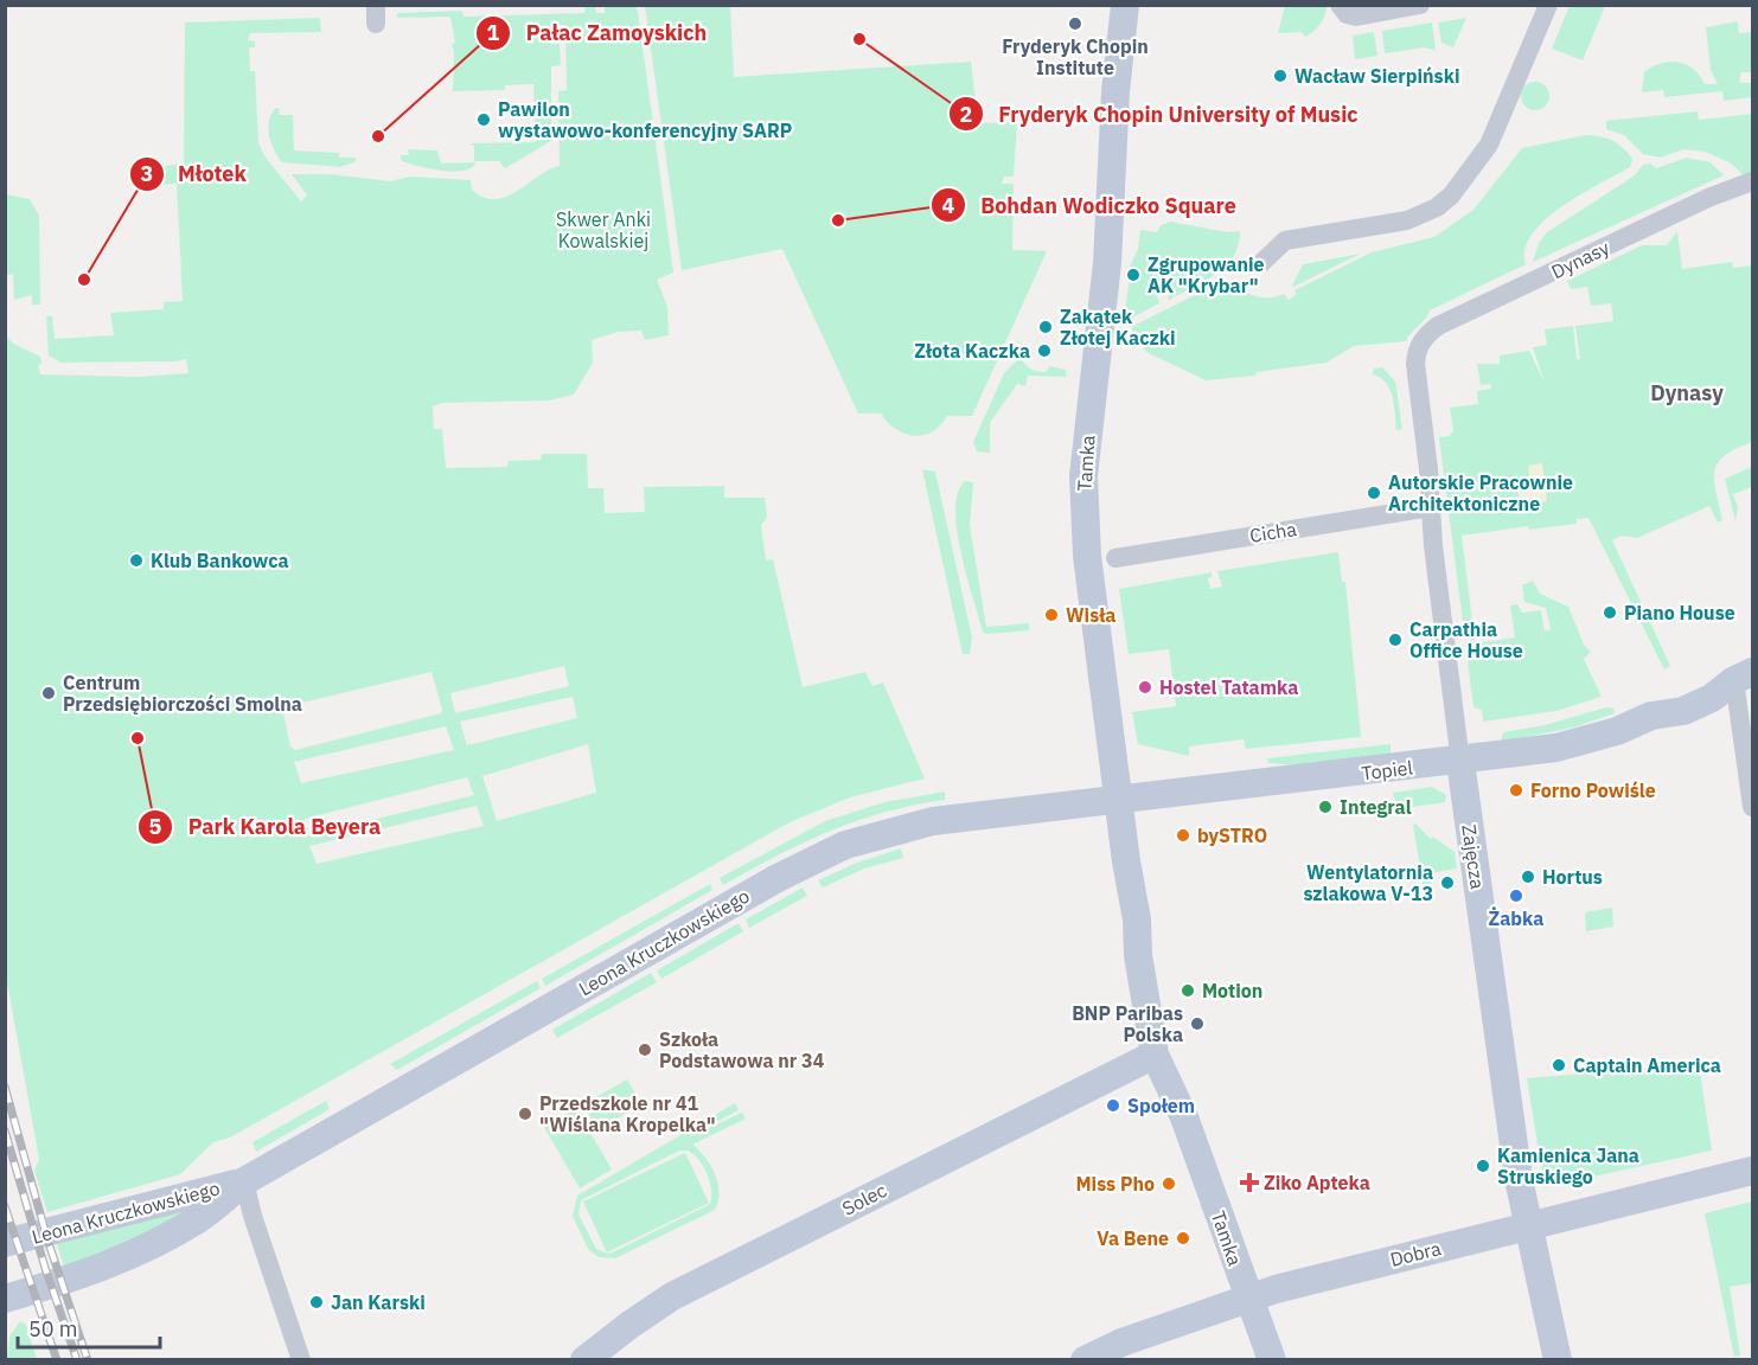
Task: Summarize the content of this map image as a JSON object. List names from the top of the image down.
{
  "streets": {
    "street": [
      "Dynasy",
      "Tamka",
      "Cicha",
      "Topiel",
      "Zajęcza",
      "Leona Kruczkowskiego",
      "Solec",
      "Dobra"
    ]
  },
  "crossings": [
    ["Dynasy", "Zajęcza"],
    ["Tamka", "Topiel"],
    ["Tamka", "Leona Kruczkowskiego"],
    ["Tamka", "Solec"],
    ["Tamka", "Dobra"],
    ["Cicha", "Zajęcza"],
    ["Topiel", "Zajęcza"],
    ["Topiel", "Leona Kruczkowskiego"],
    ["Zajęcza", "Dobra"]
  ],
  "districts": ["Dynasy"],
  "parks": ["Skwer Anki Kowalskiej"],
  "places": {
    "other": [
      "Fryderyk Chopin Institute",
      "Fryderyk Chopin University of Music",
      "Wacław Sierpiński",
      "Pawilon wystawowo-konferencyjny SARP",
      "Pałac Zamoyskich",
      "Bohdan Wodiczko Square",
      "Zgrupowanie AK \"Krybar\"",
      "Młotek",
      "Zakątek Złotej Kaczki",
      "Złota Kaczka",
      "Autorskie Pracownie Architektoniczne",
      "Klub Bankowca",
      "Piano House",
      "Wisła",
      "Carpathia Office House",
      "Hostel Tatamka",
      "Centrum Przedsiębiorczości Smolna",
      "Park Karola Beyera",
      "Forno Powiśle",
      "Integral",
      "bySTRO",
      "Hortus",
      "Wentylatornia szlakowa V-13",
      "Żabka",
      "Motion",
      "BNP Paribas Polska",
      "Szkoła Podstawowa nr 34",
      "Captain America",
      "Społem",
      "Przedszkole nr 41 \"Wiślana Kropelka\"",
      "Kamienica Jana Struskiego",
      "Miss Pho",
      "Va Bene",
      "Jan Karski"
    ],
    "health": ["Ziko Apteka"]
  },
  "scale_bar": "50 m"
}
